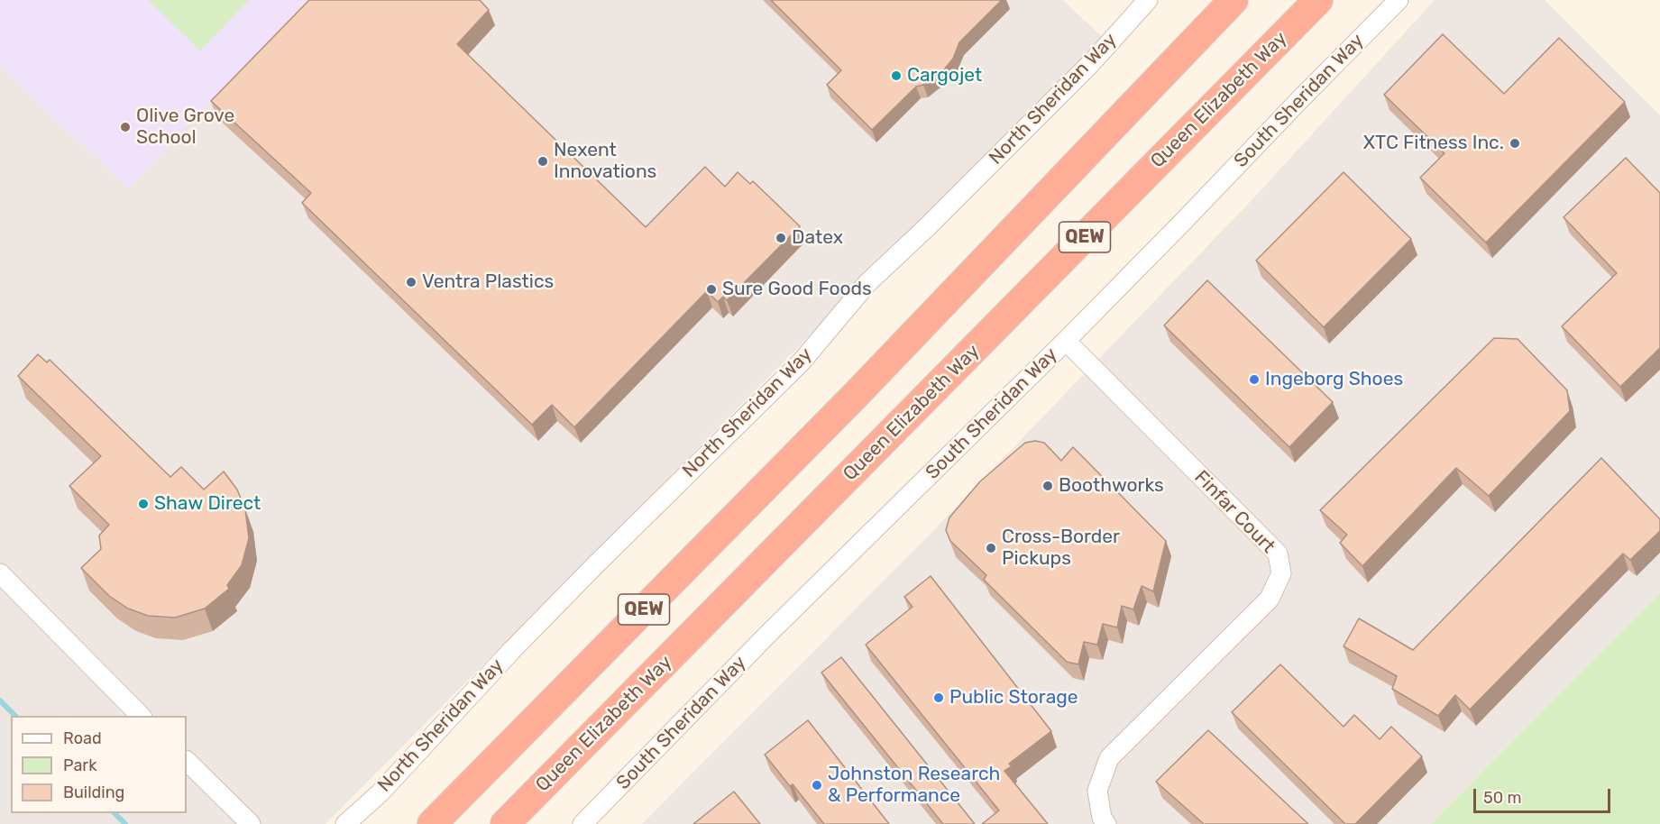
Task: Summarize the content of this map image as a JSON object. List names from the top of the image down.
{
  "streets": {
    "highway": ["Queen Elizabeth Way", "QEW"],
    "street": ["North Sheridan Way", "South Sheridan Way", "Finfar Court"]
  },
  "crossings": [
    ["South Sheridan Way", "Finfar Court"]
  ],
  "places": [
    "Cargojet",
    "Olive Grove School",
    "XTC Fitness Inc.",
    "Nexent Innovations",
    "Datex",
    "Ventra Plastics",
    "Sure Good Foods",
    "Ingeborg Shoes",
    "Boothworks",
    "Shaw Direct",
    "Cross-Border Pickups",
    "Public Storage",
    "Johnston Research & Performance"
  ],
  "legend": ["Road", "Park", "Building"],
  "scale_bar": "50 m"
}
